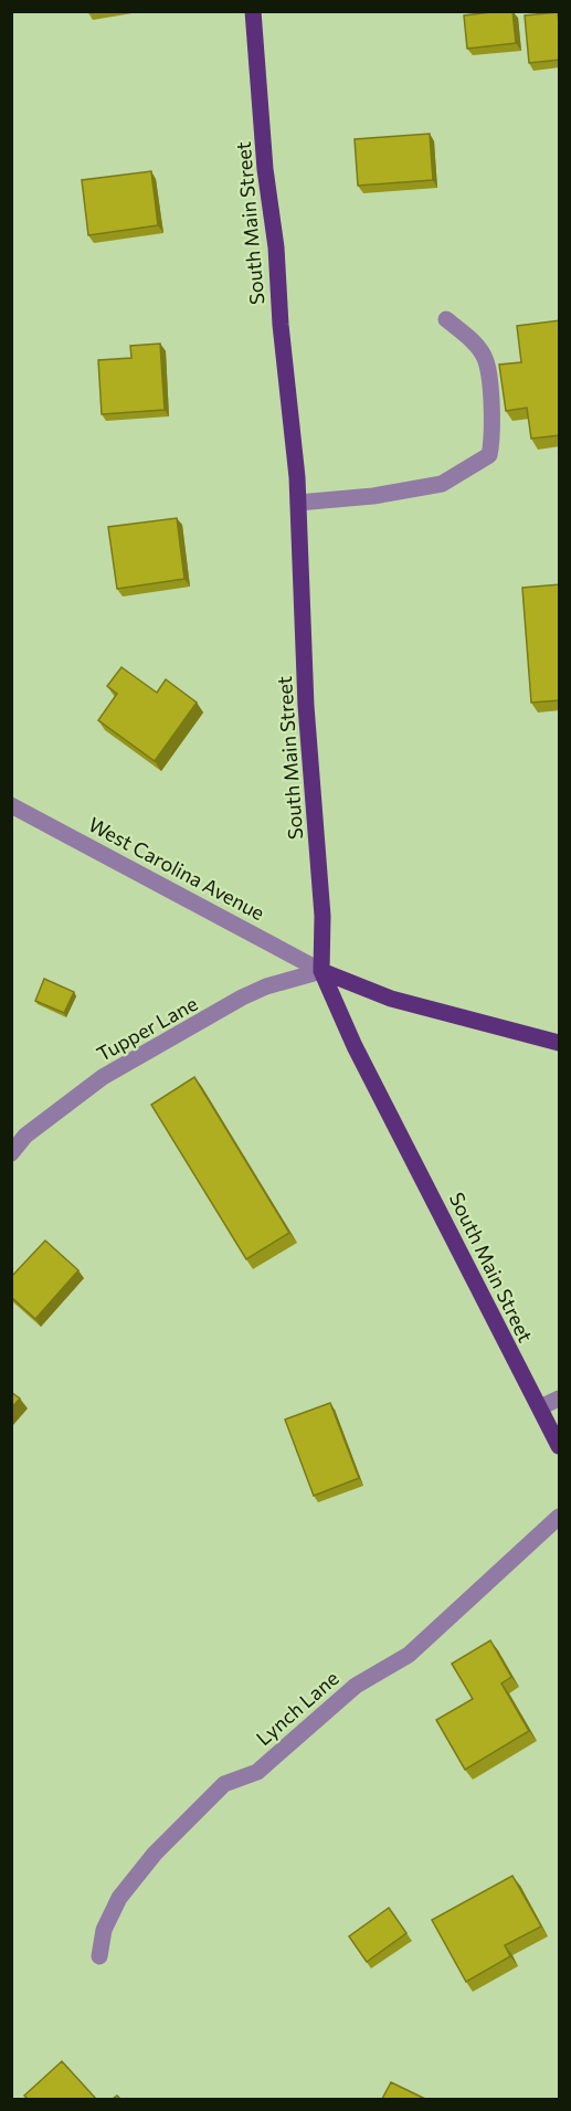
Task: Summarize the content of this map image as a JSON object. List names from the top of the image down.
{
  "streets": {
    "main road": ["South Main Street"],
    "street": ["West Carolina Avenue", "Tupper Lane", "Lynch Lane"]
  },
  "crossings": [
    ["South Main Street", "West Carolina Avenue"],
    ["South Main Street", "Tupper Lane"],
    ["West Carolina Avenue", "Tupper Lane"]
  ]
}
